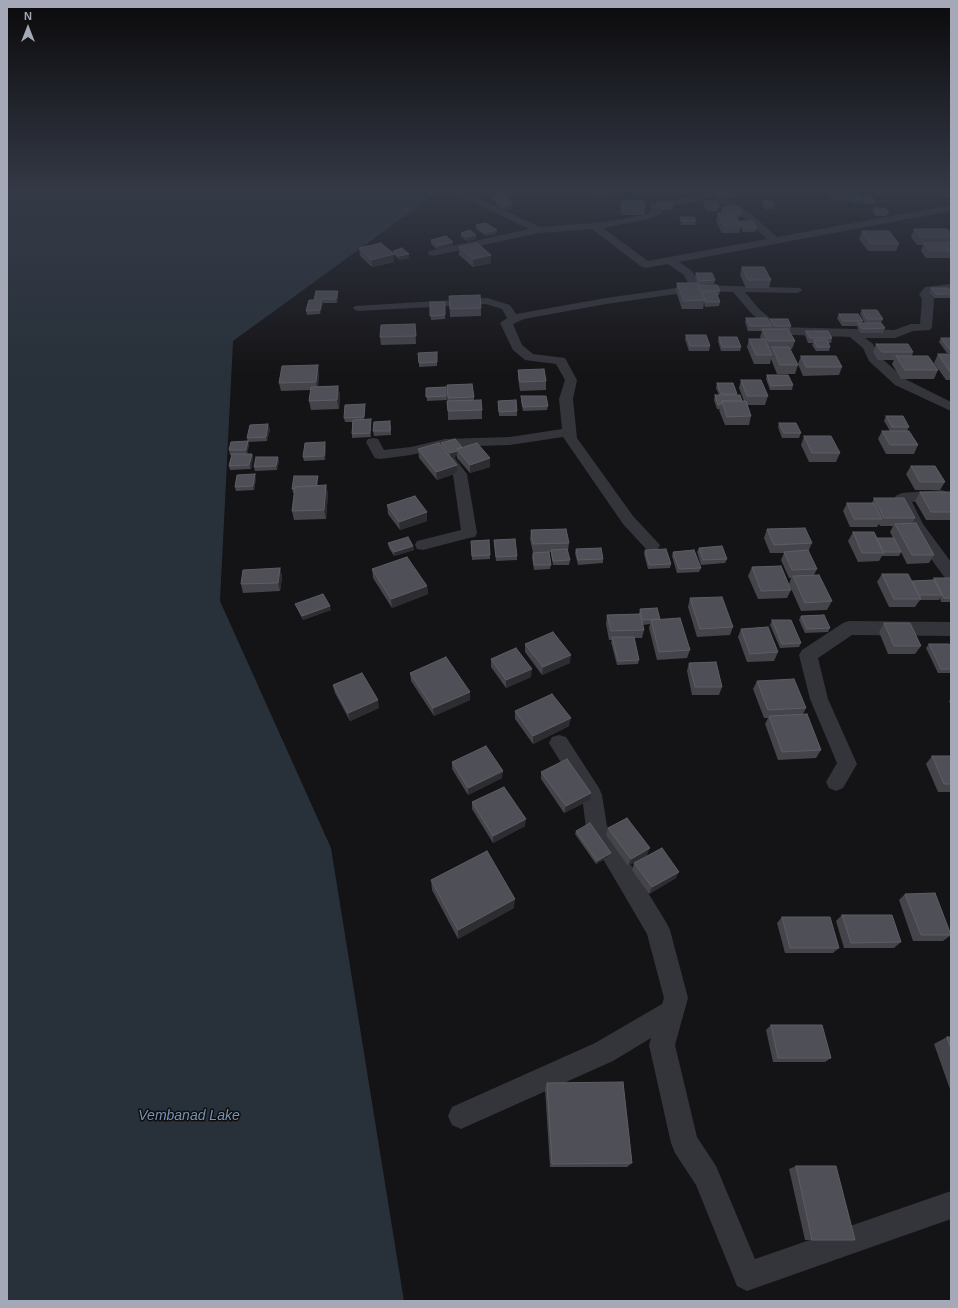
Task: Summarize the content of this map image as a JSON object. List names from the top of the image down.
{
  "water": ["Vembanad Lake"],
  "north": "top"
}
